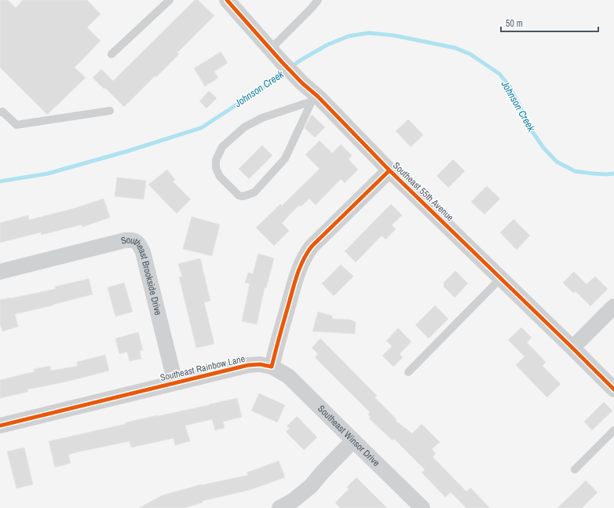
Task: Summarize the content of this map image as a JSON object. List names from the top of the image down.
{
  "streets": {
    "street": [
      "Southeast 55th Avenue",
      "Southeast Brookside Drive",
      "Southeast Rainbow Lane",
      "Southeast Winsor Drive"
    ]
  },
  "crossings": [
    ["Southeast Brookside Drive", "Southeast Rainbow Lane"],
    ["Southeast Rainbow Lane", "Southeast Winsor Drive"]
  ],
  "water": ["Johnson Creek"],
  "scale_bar": "50 m"
}
